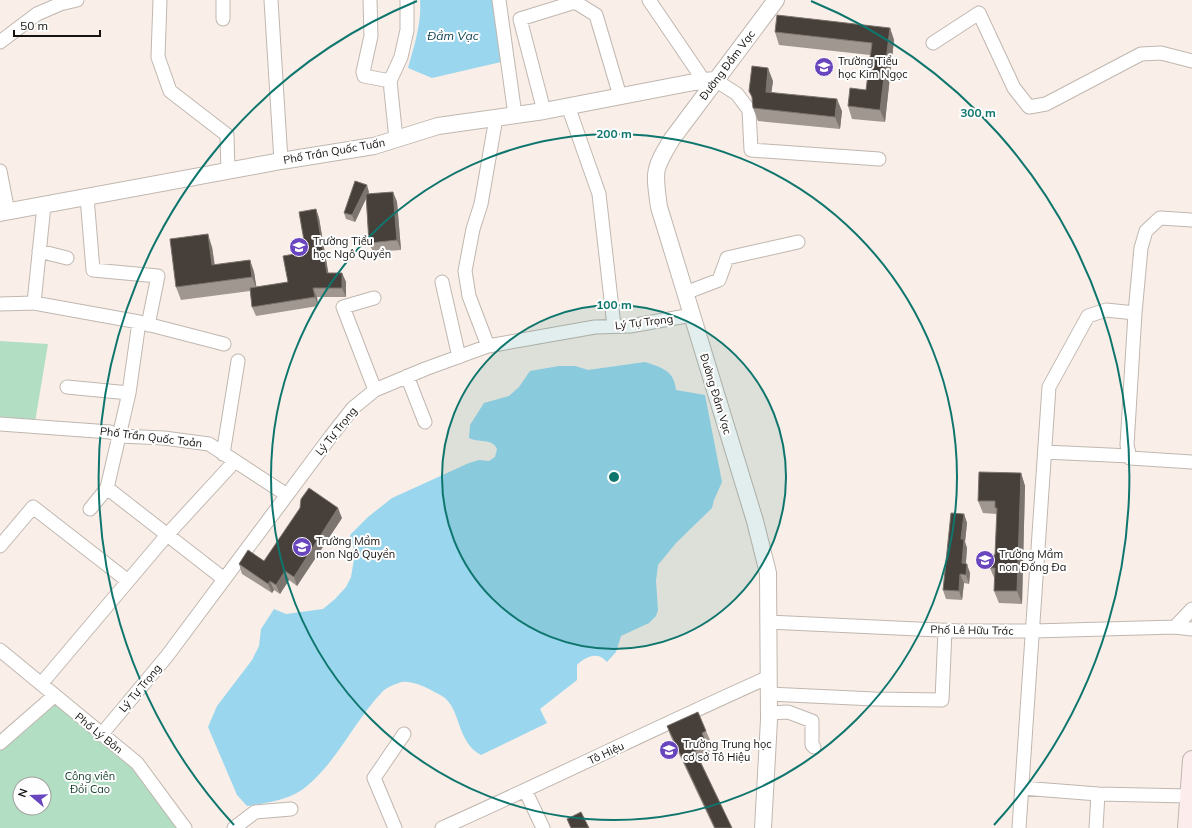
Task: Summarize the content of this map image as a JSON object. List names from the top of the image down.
{
  "streets": {
    "street": [
      "Đường Đầm Vạc",
      "Phố Trần Quốc Tuấn",
      "Lý Tự Trọng",
      "Phố Trần Quốc Toản",
      "Phố Lê Hữu Trác",
      "Phố Lý Bôn",
      "Tô Hiệu"
    ]
  },
  "crossings": [
    ["Đường Đầm Vạc", "Phố Trần Quốc Tuấn"],
    ["Đường Đầm Vạc", "Lý Tự Trọng"],
    ["Đường Đầm Vạc", "Phố Lê Hữu Trác"],
    ["Đường Đầm Vạc", "Tô Hiệu"],
    ["Lý Tự Trọng", "Phố Trần Quốc Toản"],
    ["Lý Tự Trọng", "Phố Lý Bôn"]
  ],
  "water": ["Đầm Vạc"],
  "parks": ["Công viên Đồi Cao"],
  "places": {
    "school or university": [
      "Trường Tiểu học Kim Ngọc",
      "Trường Tiểu học Ngô Quyền",
      "Trường Mầm non Ngô Quyền",
      "Trường Mầm non Đống Đa",
      "Trường Trung học cơ sở Tô Hiệu"
    ]
  },
  "scale_bar": "50 m",
  "north": "left",
  "rings": ["300 m", "200 m", "100 m"]
}
